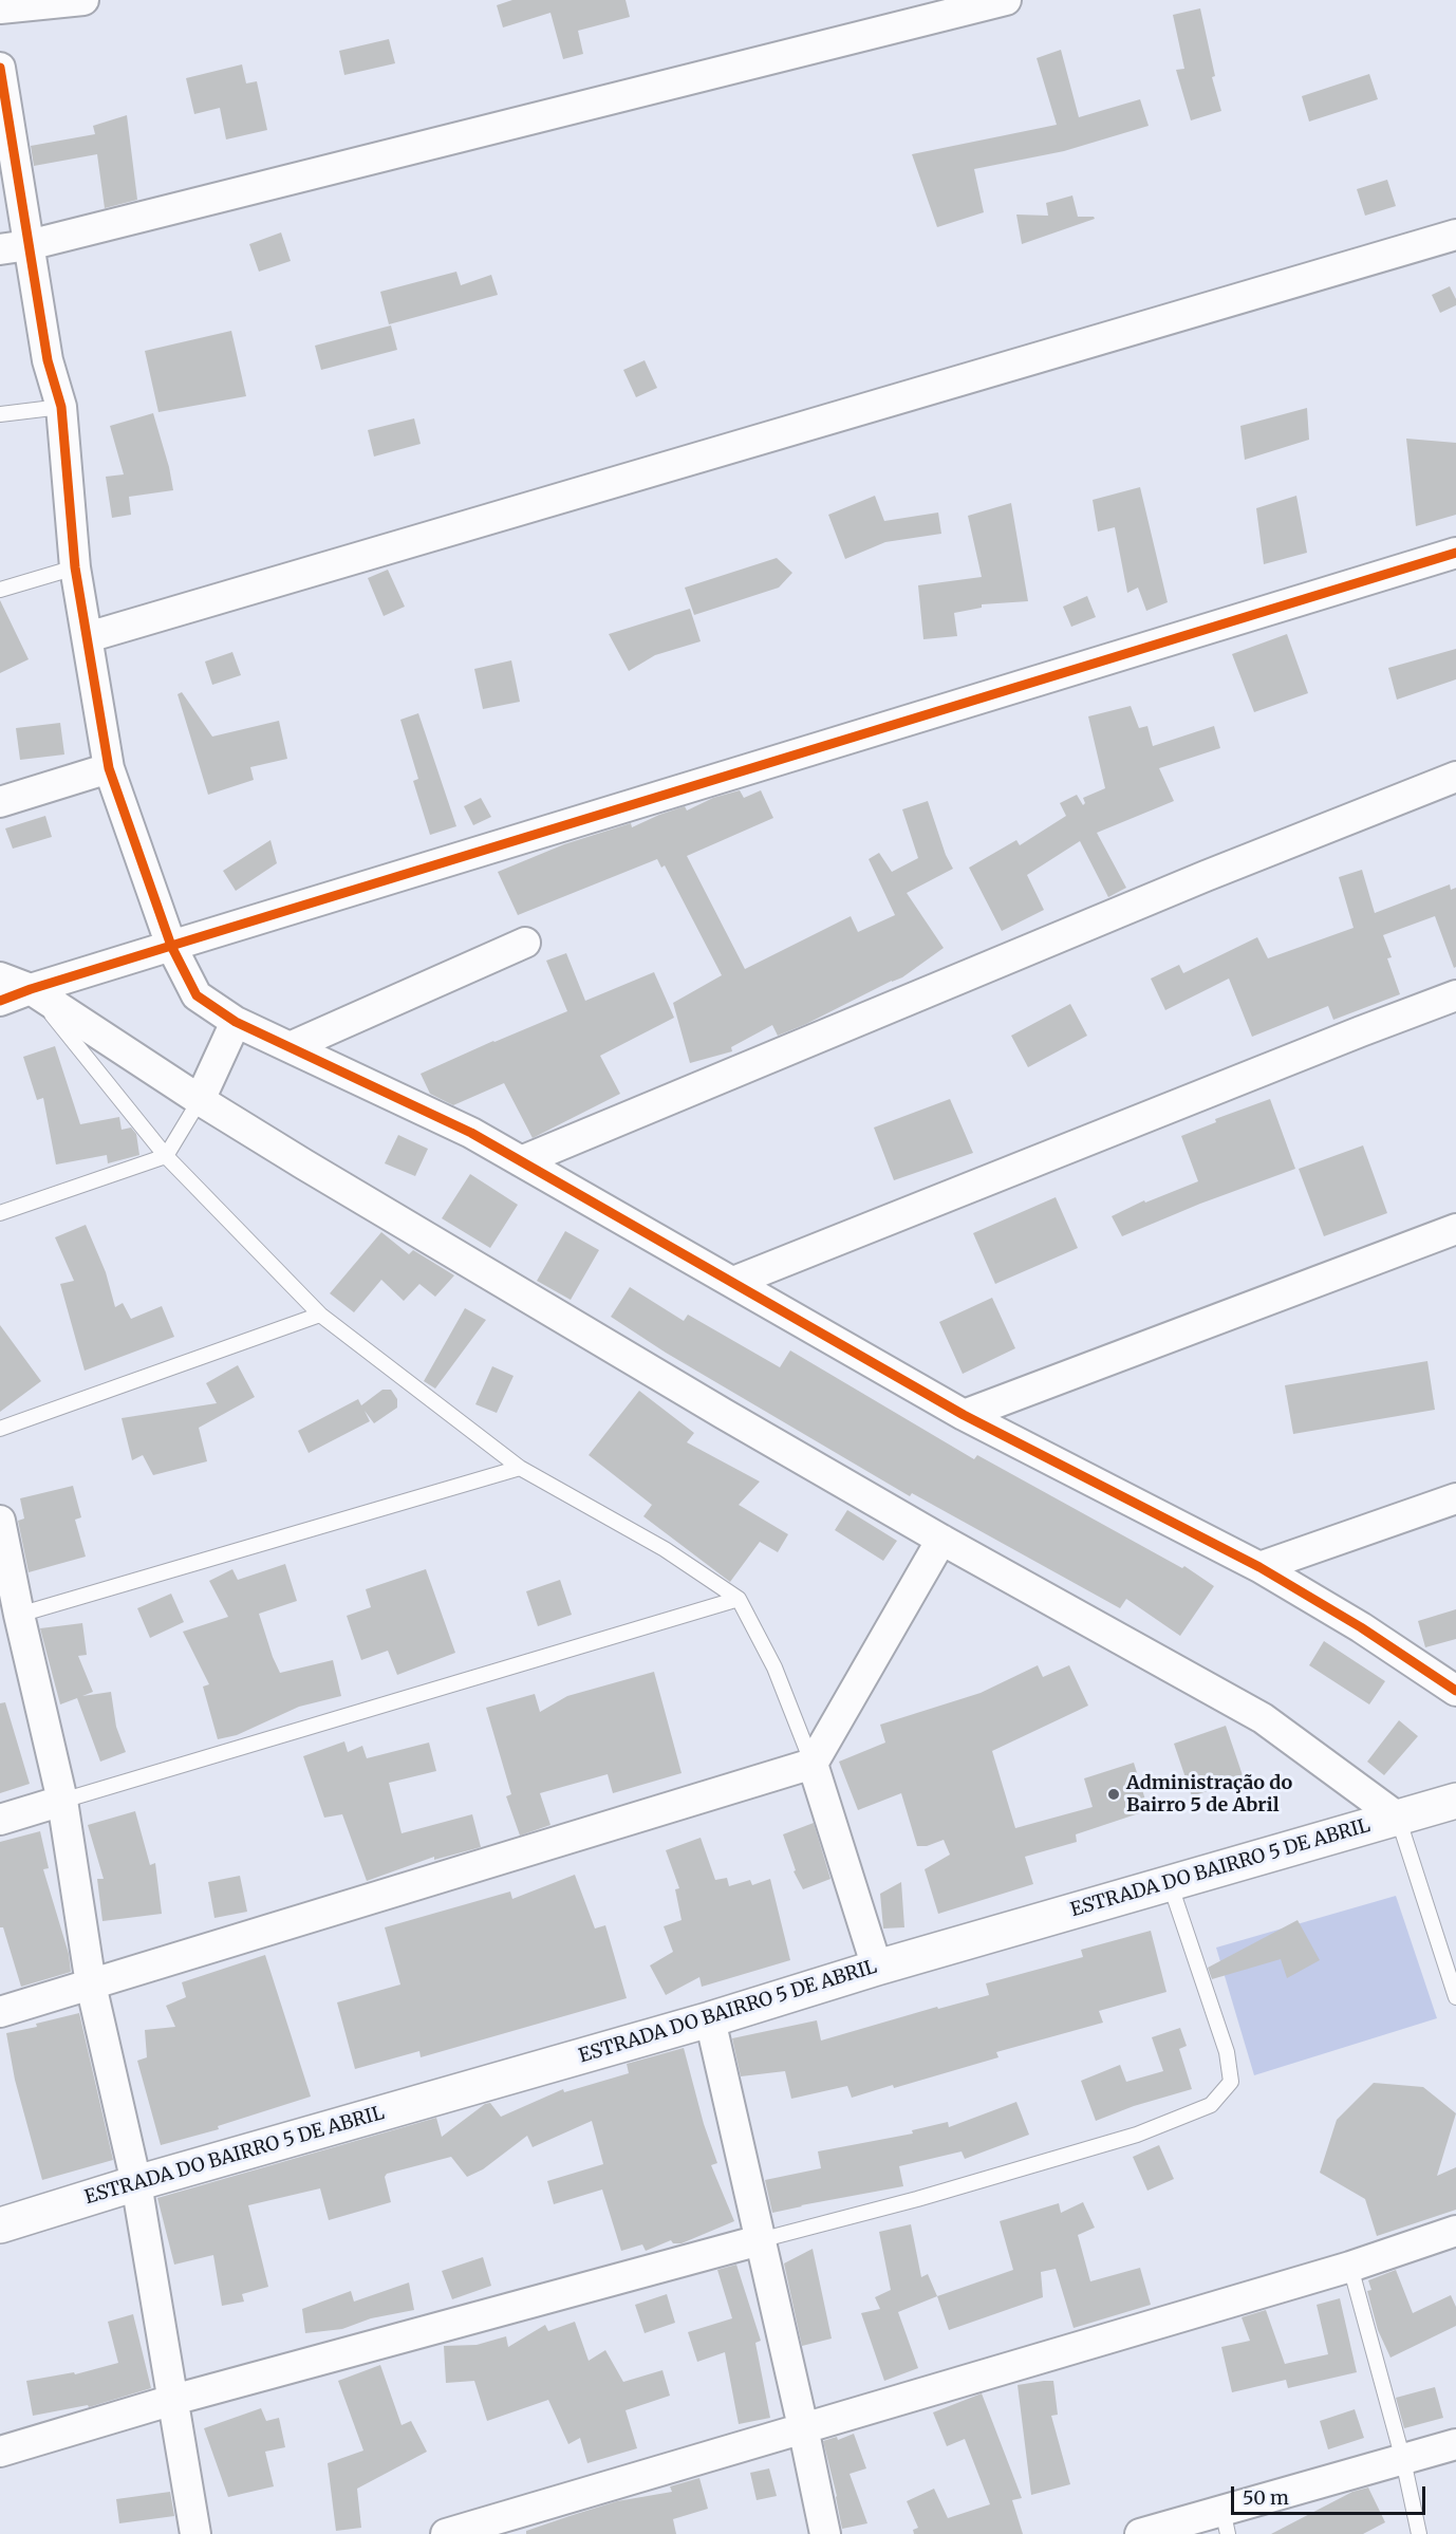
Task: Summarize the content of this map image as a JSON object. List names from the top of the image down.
{
  "streets": {
    "street": ["ESTRADA DO BAIRRO 5 DE ABRIL"]
  },
  "places": ["Administração do Bairro 5 de Abril"],
  "scale_bar": "50 m"
}
